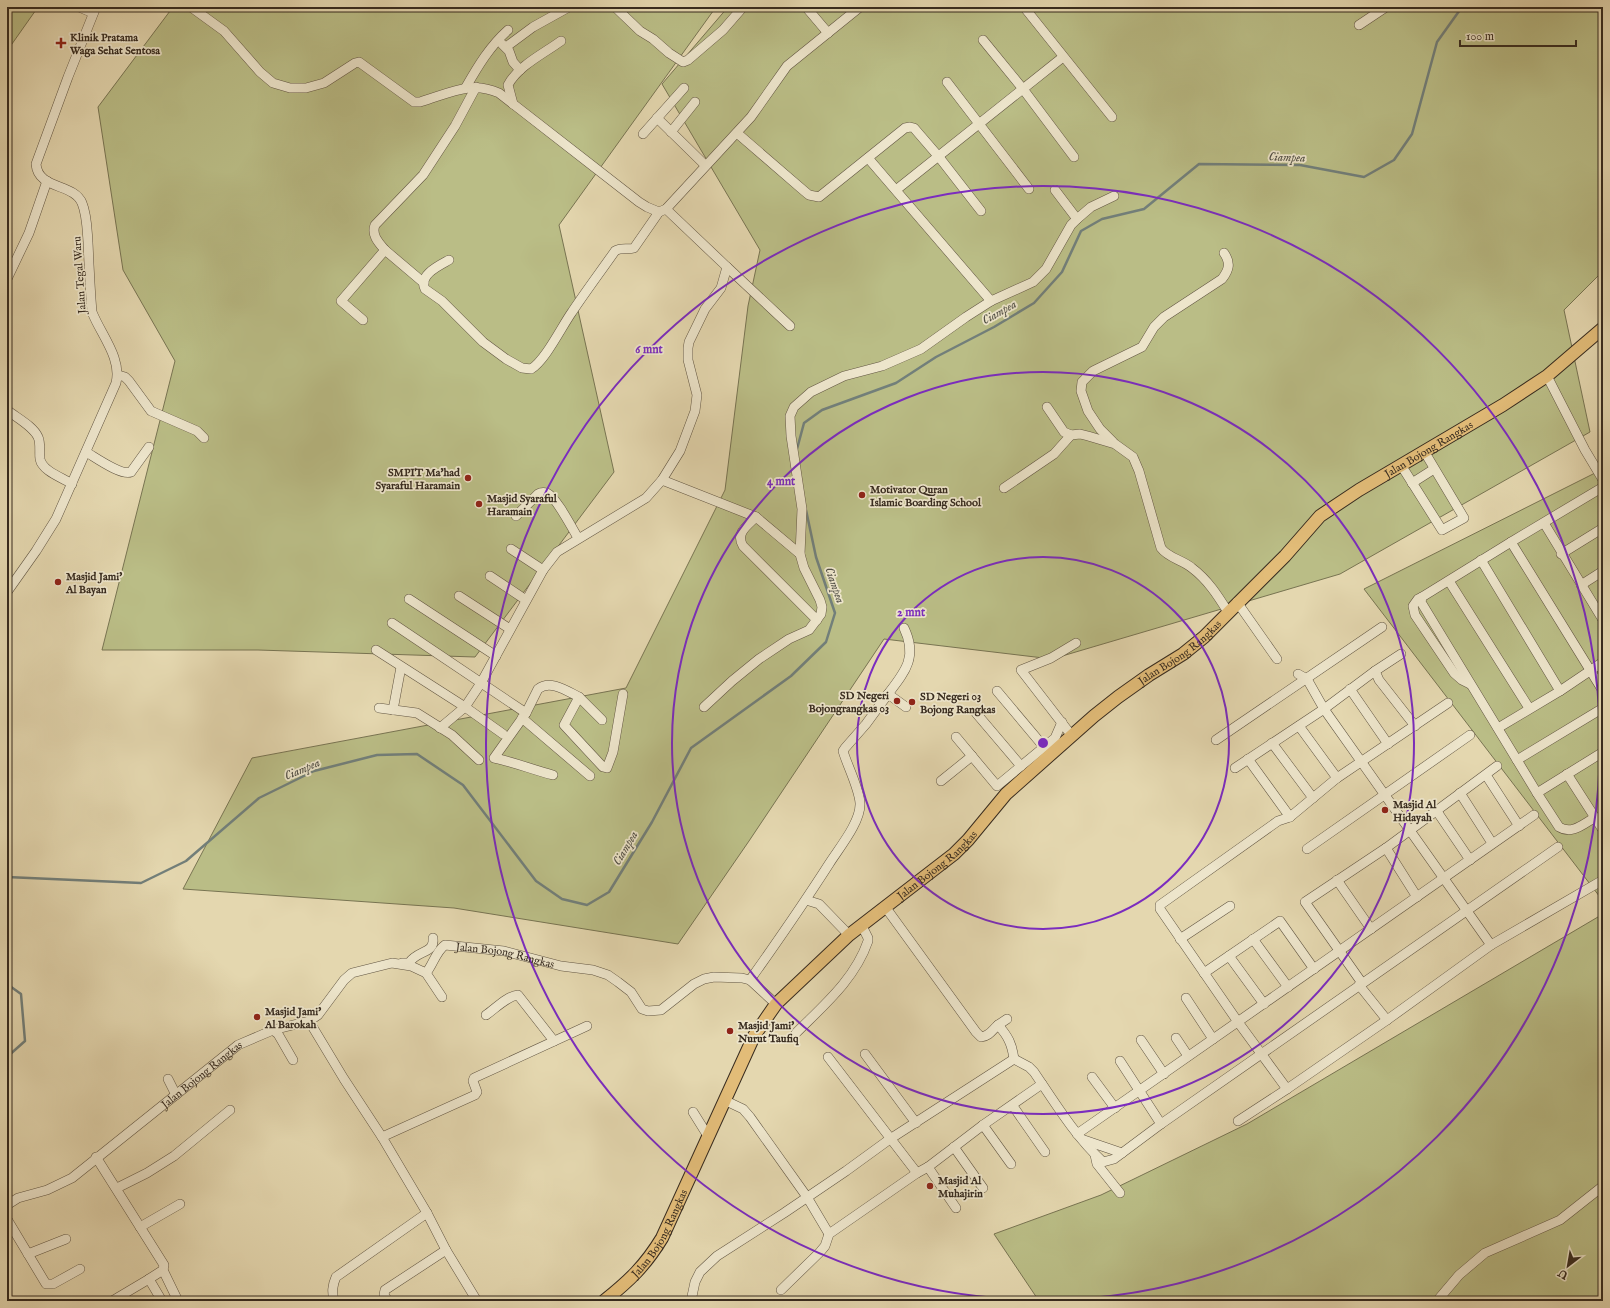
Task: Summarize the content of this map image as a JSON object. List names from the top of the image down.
{
  "streets": {
    "main road": ["Jalan Bojong Rangkas"],
    "street": ["Jalan Tegal Waru"]
  },
  "water": ["Ciampea"],
  "places": {
    "health": ["Klinik Pratama Waga Sehat Sentosa"],
    "other": [
      "SMPIT Ma'had Syaraful Haramain",
      "Motivator Quran Islamic Boarding School",
      "Masjid Syaraful Haramain",
      "Masjid Jami' Al Bayan",
      "SD Negeri Bojongrangkas 03",
      "SD Negeri 03 Bojong Rangkas",
      "Masjid Al Hidayah",
      "Masjid Jami' Al Barokah",
      "Masjid Jami' Nurut Taufiq",
      "Masjid Al Muhajirin"
    ]
  },
  "scale_bar": "100 m",
  "north": "bottom left",
  "rings": ["6 mnt", "4 mnt", "2 mnt"]
}
